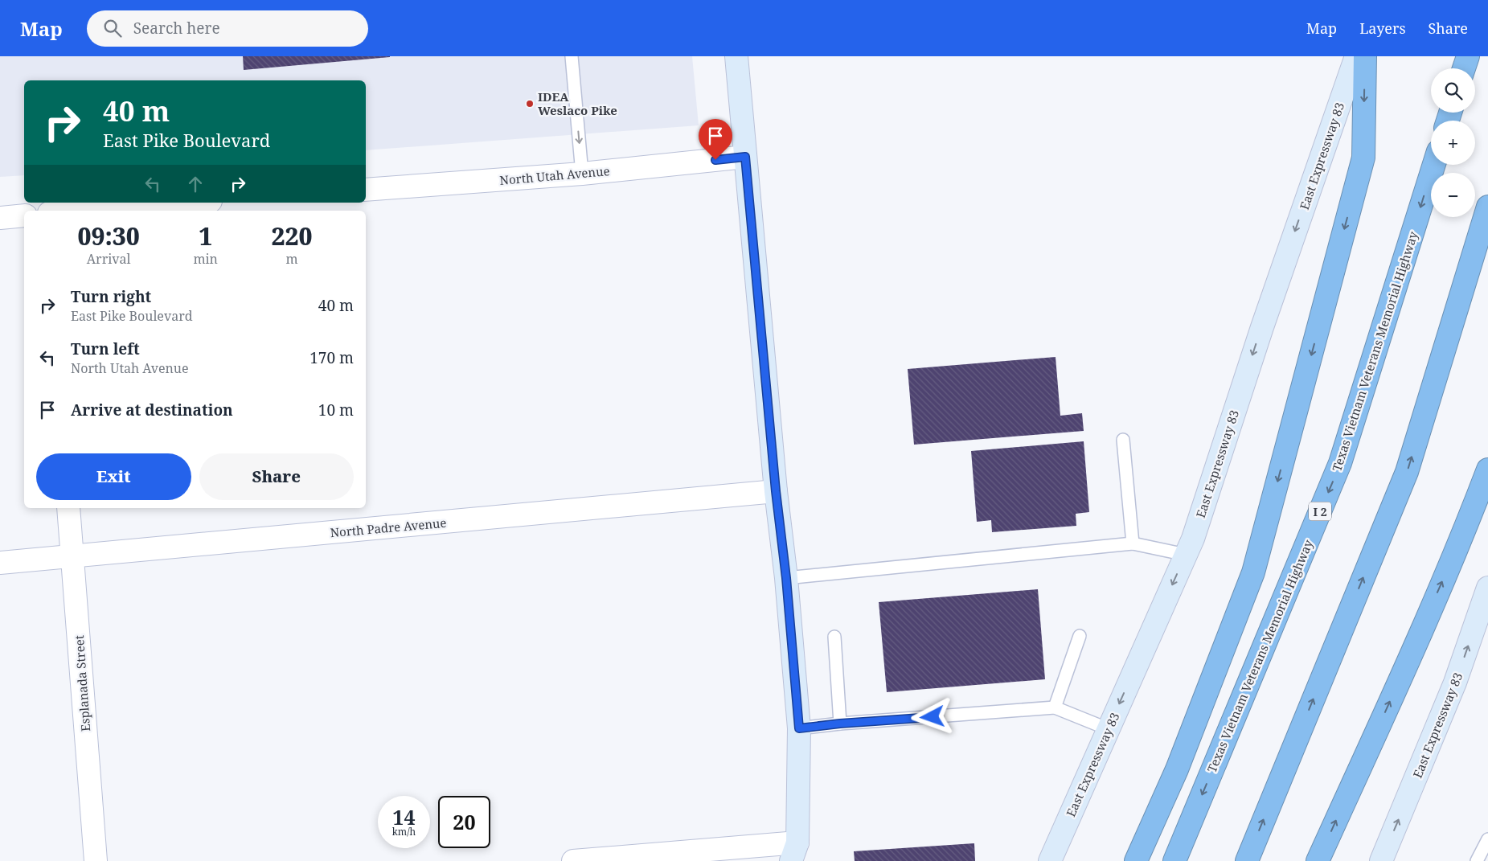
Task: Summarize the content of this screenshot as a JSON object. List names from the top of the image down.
{
  "streets": {
    "highway": ["Texas Vietnam Veterans Memorial Highway", "I 2"],
    "main road": ["East Expressway 83"],
    "street": ["North Utah Avenue", "North Padre Avenue", "Esplanada Street"]
  },
  "crossings": [
    ["North Padre Avenue", "Esplanada Street"]
  ],
  "places": ["IDEA Weslaco Pike"],
  "page": {
    "header": "Map",
    "search": "Search here",
    "nav": ["Map", "Layers", "Share"],
    "map_buttons": ["+", "−"],
    "turn": ["40 m", "East Pike Boulevard"],
    "eta": [
      "09:30",
      "Arrival",
      "1",
      "min",
      "220",
      "m"
    ],
    "list": [
      {
        "name": "Turn right",
        "note": "East Pike Boulevard",
        "value": "40 m"
      },
      {
        "name": "Turn left",
        "note": "North Utah Avenue",
        "value": "170 m"
      },
      {
        "name": "Arrive at destination",
        "value": "10 m"
      }
    ],
    "buttons": ["Exit", "Share"],
    "speed": "14 km/h",
    "limit": "20"
  }
}
